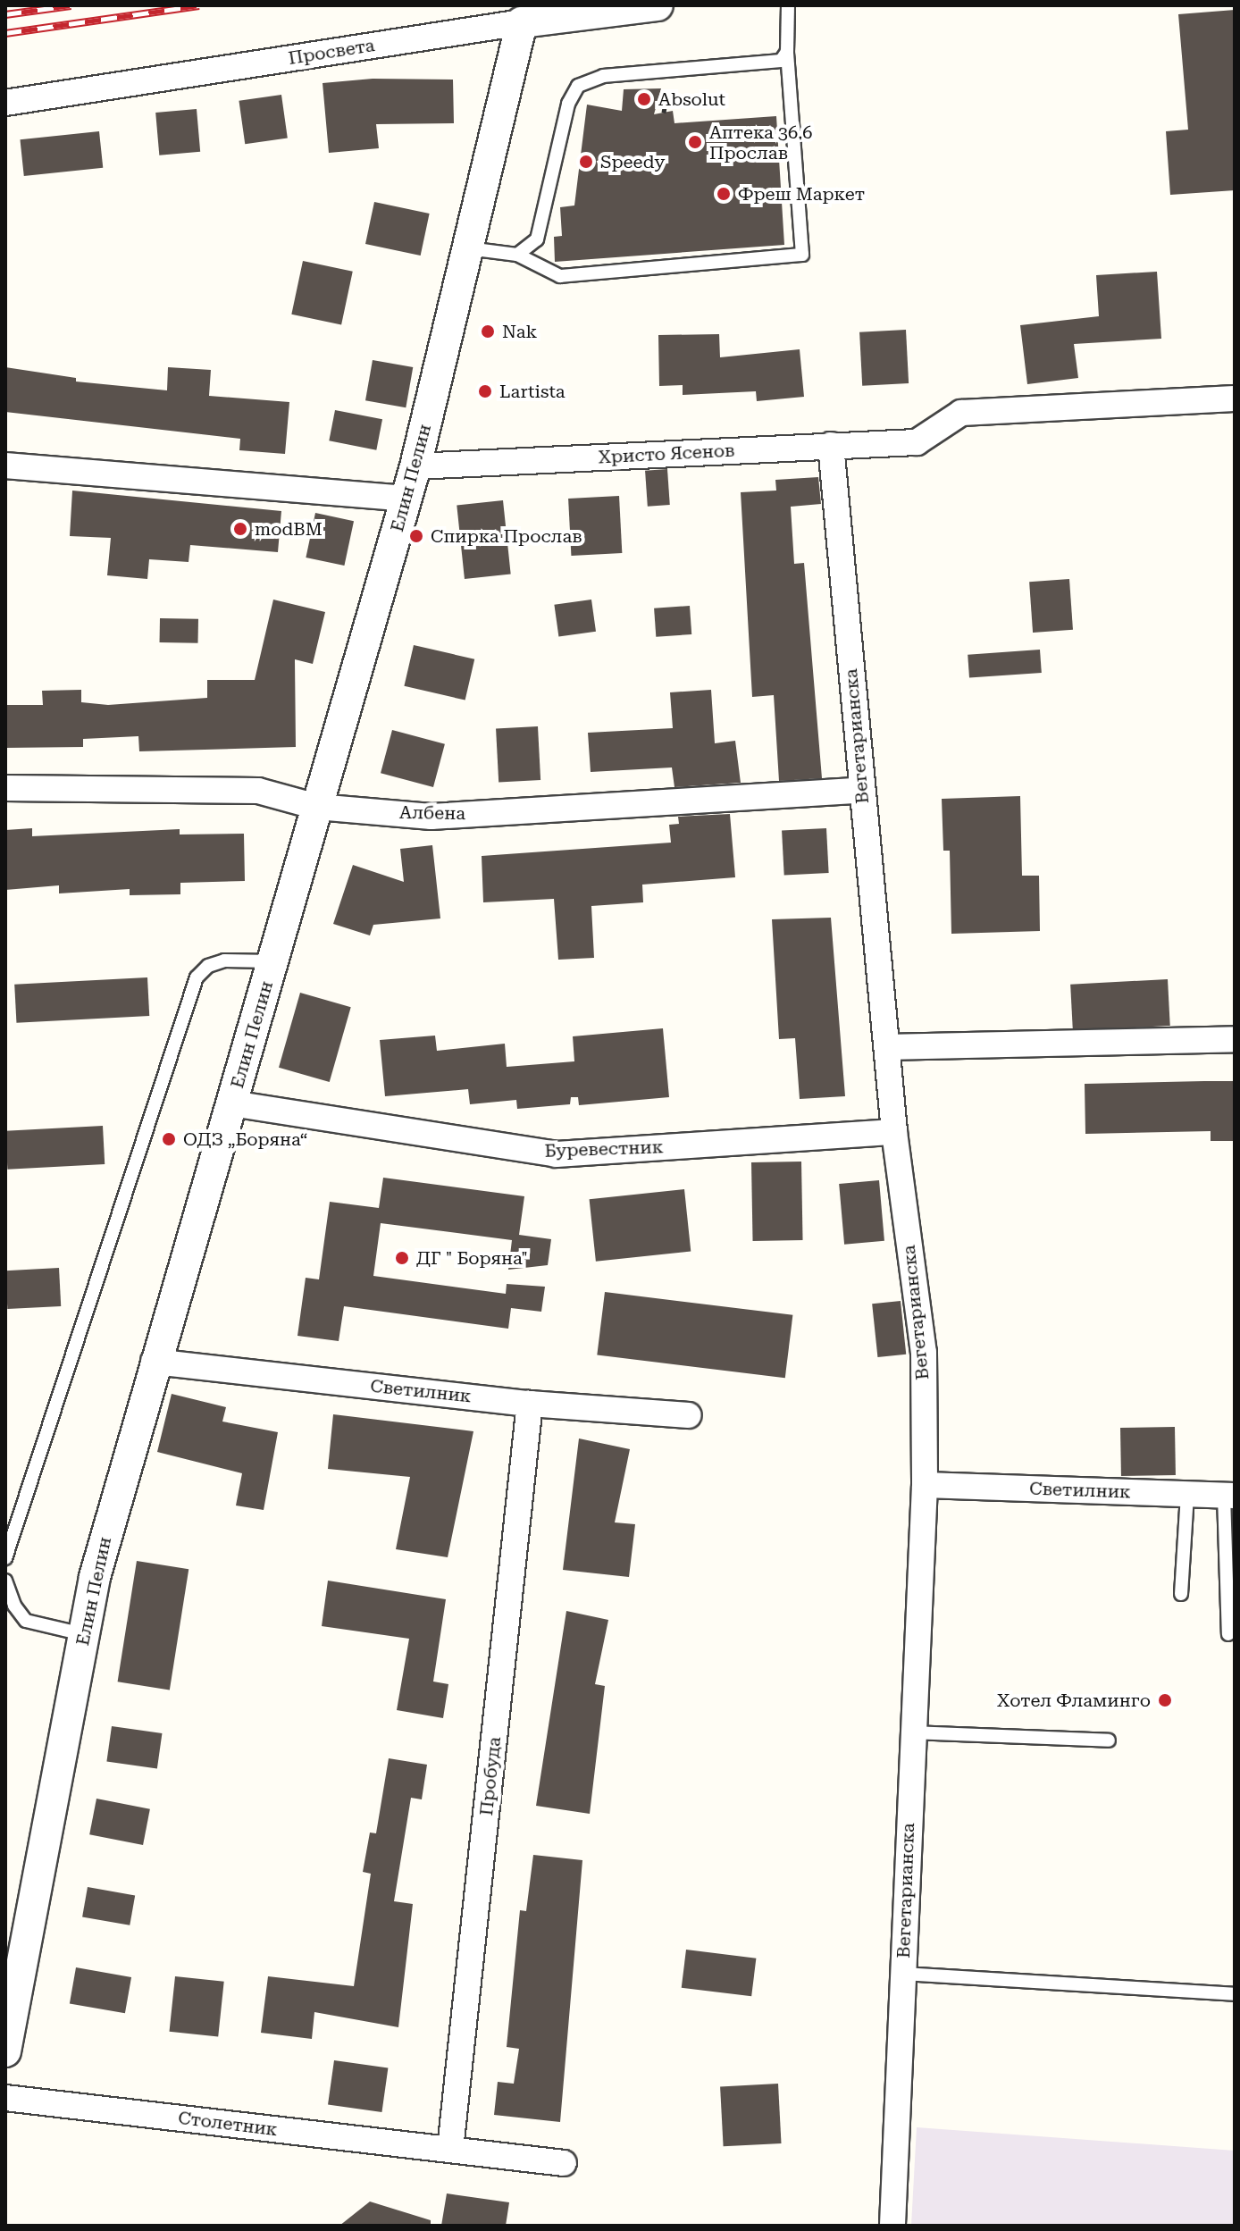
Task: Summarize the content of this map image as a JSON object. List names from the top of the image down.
{
  "streets": {
    "street": [
      "Просвета",
      "Христо Ясенов",
      "Елин Пелин",
      "Вегетарианска",
      "Албена",
      "Буревестник",
      "Светилник",
      "Пробуда",
      "Столетник"
    ]
  },
  "crossings": [
    ["Просвета", "Елин Пелин"],
    ["Христо Ясенов", "Елин Пелин"],
    ["Христо Ясенов", "Вегетарианска"],
    ["Елин Пелин", "Албена"],
    ["Елин Пелин", "Буревестник"],
    ["Елин Пелин", "Светилник"],
    ["Вегетарианска", "Албена"],
    ["Вегетарианска", "Буревестник"],
    ["Вегетарианска", "Светилник"],
    ["Светилник", "Пробуда"],
    ["Пробуда", "Столетник"]
  ],
  "places": [
    "Absolut",
    "Аптека 36.6 Прослав",
    "Speedy",
    "Фреш Маркет",
    "Nak",
    "Lartista",
    "modBM",
    "Спирка Прослав",
    "ОДЗ „Боряна“",
    "ДГ \" Боряна\"",
    "Хотел Фламинго"
  ]
}
